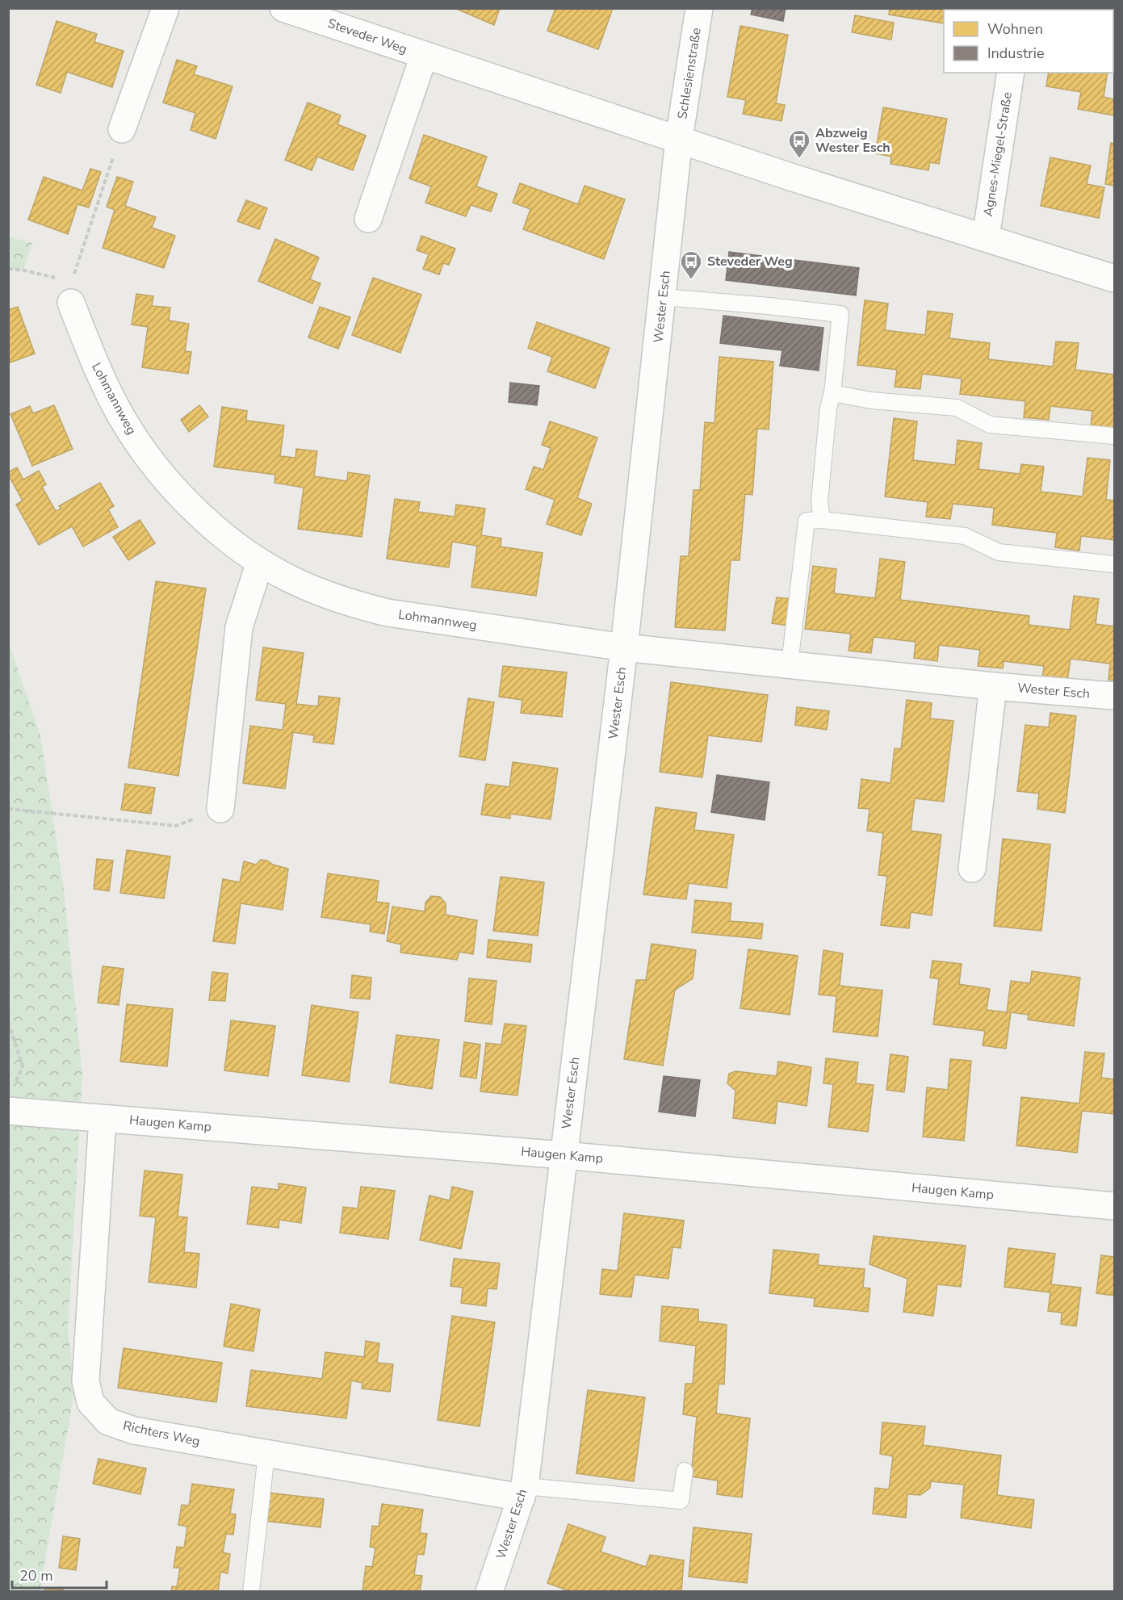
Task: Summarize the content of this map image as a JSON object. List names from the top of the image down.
{
  "streets": {
    "street": [
      "Steveder Weg",
      "Schlesienstraße",
      "Agnes-Miegel-Straße",
      "Wester Esch",
      "Lohmannweg",
      "Haugen Kamp",
      "Richters Weg"
    ]
  },
  "crossings": [
    ["Steveder Weg", "Schlesienstraße"],
    ["Steveder Weg", "Agnes-Miegel-Straße"],
    ["Steveder Weg", "Wester Esch"],
    ["Schlesienstraße", "Wester Esch"],
    ["Wester Esch", "Lohmannweg"],
    ["Wester Esch", "Haugen Kamp"],
    ["Wester Esch", "Richters Weg"],
    ["Haugen Kamp", "Richters Weg"]
  ],
  "places": {
    "bus stop": ["Abzweig Wester Esch", "Steveder Weg"]
  },
  "legend": ["Wohnen", "Industrie"],
  "scale_bar": "20 m"
}
